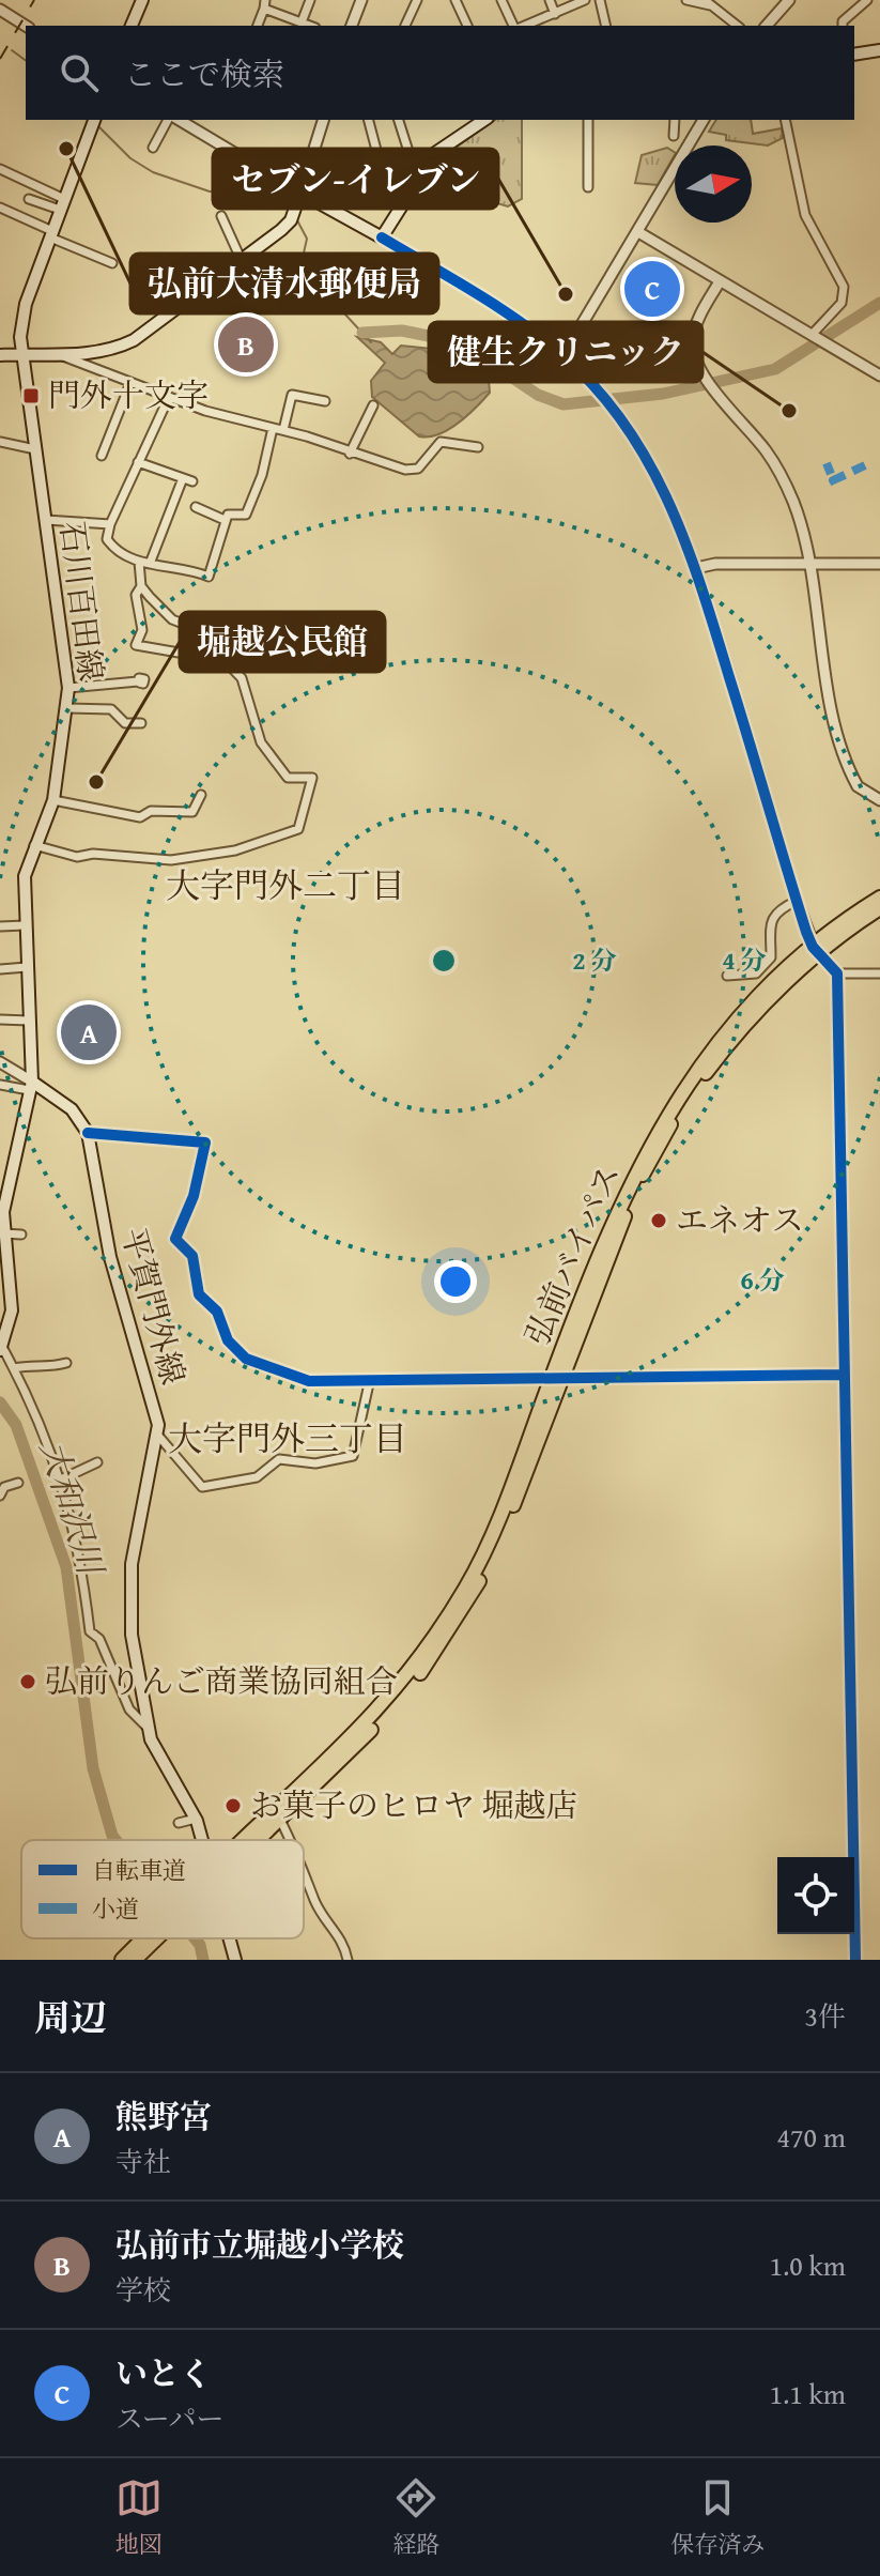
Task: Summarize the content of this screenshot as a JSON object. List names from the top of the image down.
{
  "streets": {
    "highway": ["弘前バイパス"],
    "main road": ["石川百田線", "平賀門外線"]
  },
  "districts": ["大字門外二丁目", "大字門外三丁目"],
  "water": ["大和沢川"],
  "places": {
    "other": [
      "弘前大清水郵便局",
      "セブン-イレブン",
      "健生クリニック",
      "堀越公民館",
      "エネオス",
      "弘前りんご商業協同組合",
      "お菓子のヒロヤ 堀越店"
    ],
    "transit": ["門外十文字"]
  },
  "legend": ["自転車道", "小道"],
  "north": "right",
  "page": {
    "search": "ここで検索",
    "pins": ["C", "B", "A"],
    "heading": ["周辺", "3件"],
    "list": [
      {
        "mark": "A",
        "name": "熊野宮",
        "note": "寺社",
        "value": "470 m"
      },
      {
        "mark": "B",
        "name": "弘前市立堀越小学校",
        "note": "学校",
        "value": "1.0 km"
      },
      {
        "mark": "C",
        "name": "いとく",
        "note": "スーパー",
        "value": "1.1 km"
      }
    ],
    "nav": ["地図", "経路", "保存済み"]
  },
  "rings": ["2 分", "4 分", "6 分"]
}
